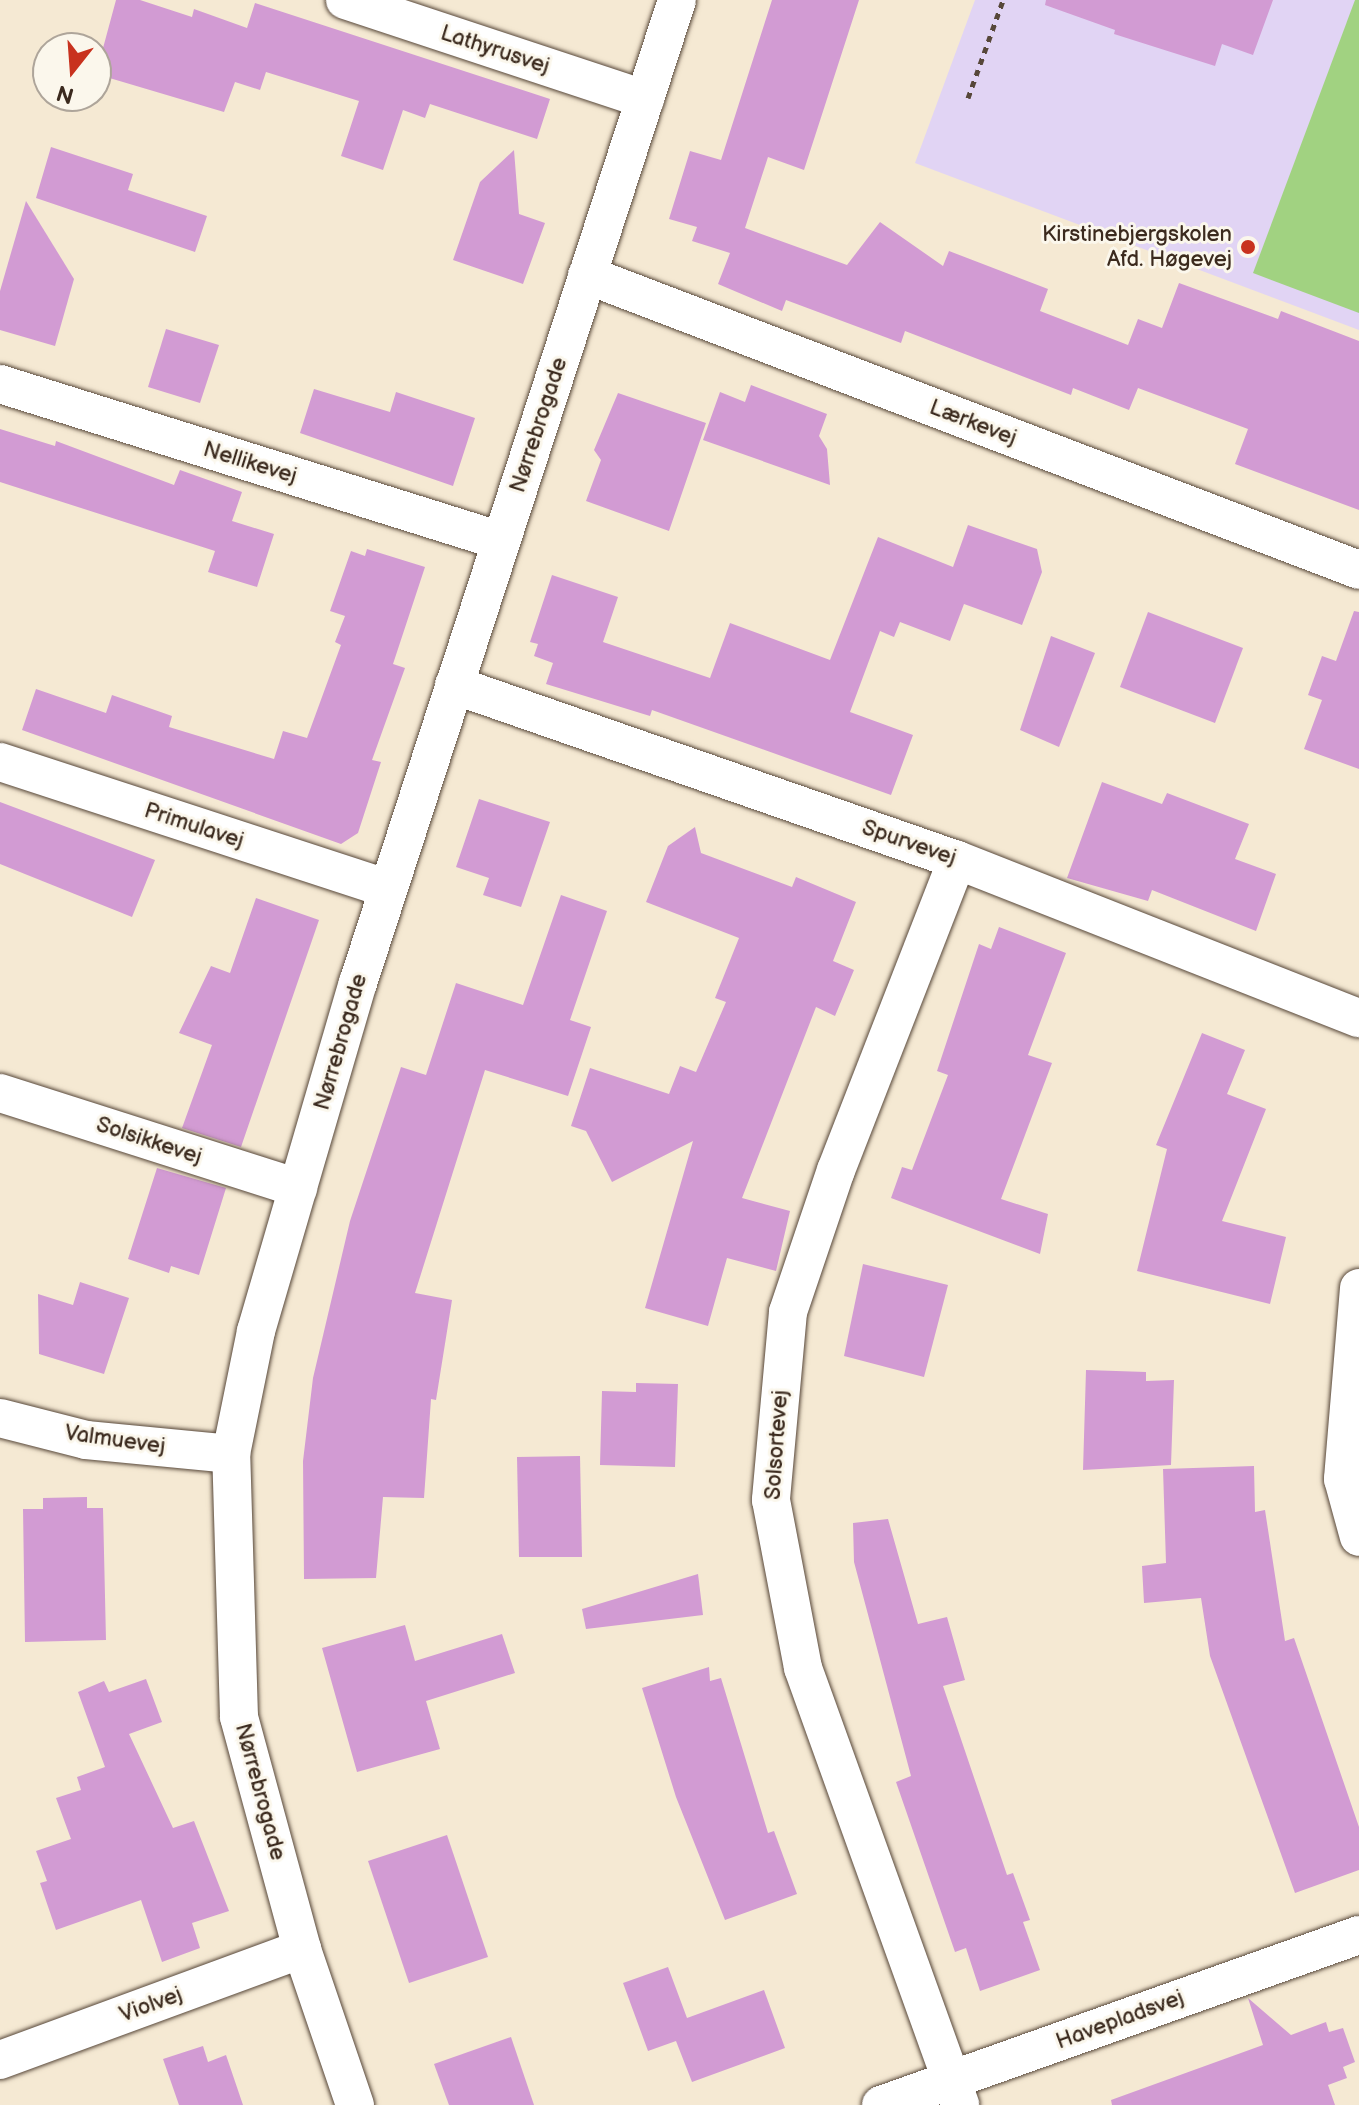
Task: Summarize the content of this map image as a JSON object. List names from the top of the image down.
{
  "streets": {
    "street": [
      "Lathyrusvej",
      "Lærkevej",
      "Nørrebrogade",
      "Nellikevej",
      "Primulavej",
      "Spurvevej",
      "Solsikkevej",
      "Valmuevej",
      "Solsortevej",
      "Violvej",
      "Havepladsvej"
    ]
  },
  "crossings": [
    ["Lathyrusvej", "Nørrebrogade"],
    ["Lærkevej", "Nørrebrogade"],
    ["Nørrebrogade", "Nellikevej"],
    ["Nørrebrogade", "Primulavej"],
    ["Nørrebrogade", "Spurvevej"],
    ["Nørrebrogade", "Solsikkevej"],
    ["Nørrebrogade", "Valmuevej"],
    ["Nørrebrogade", "Violvej"],
    ["Spurvevej", "Solsortevej"],
    ["Solsortevej", "Havepladsvej"]
  ],
  "places": ["Kirstinebjergskolen Afd. Høgevej"],
  "north": "bottom"
}
